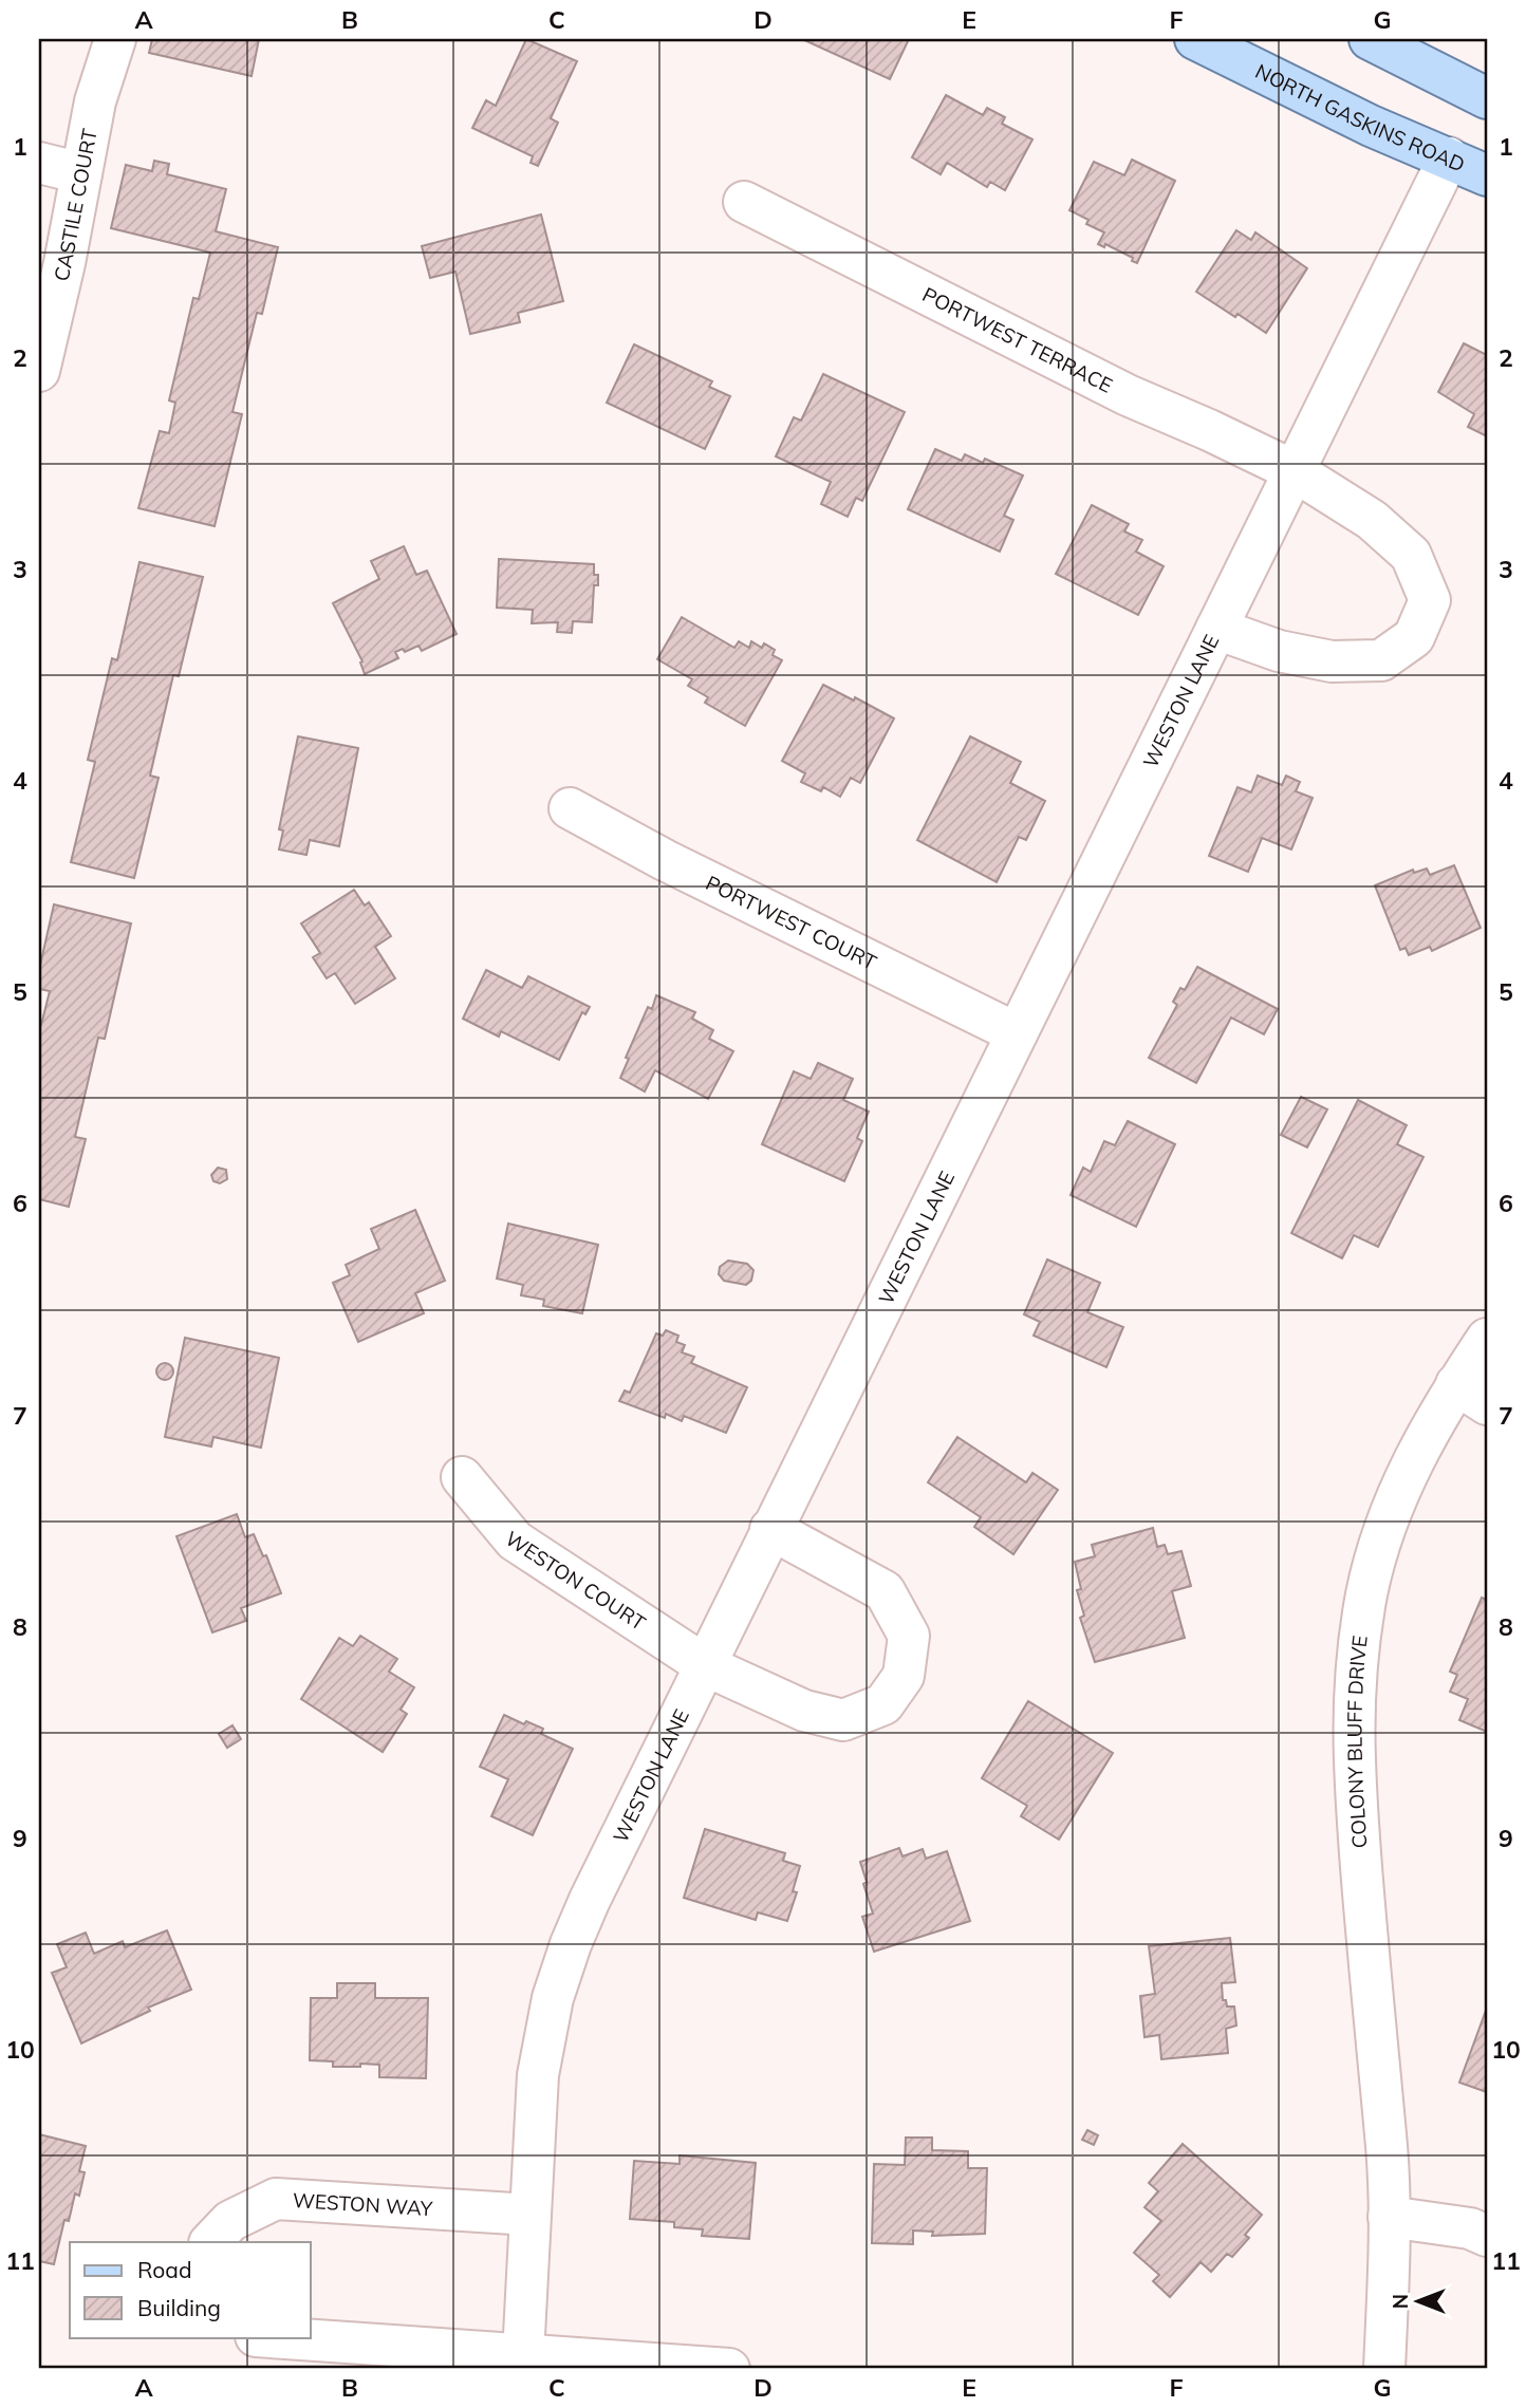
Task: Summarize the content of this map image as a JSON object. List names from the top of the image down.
{
  "streets": {
    "main road": ["NORTH GASKINS ROAD"],
    "street": [
      "CASTILE COURT",
      "PORTWEST TERRACE",
      "WESTON LANE",
      "PORTWEST COURT",
      "WESTON COURT",
      "COLONY BLUFF DRIVE",
      "WESTON WAY"
    ]
  },
  "crossings": [
    ["NORTH GASKINS ROAD", "WESTON LANE"],
    ["PORTWEST TERRACE", "WESTON LANE"],
    ["WESTON LANE", "PORTWEST COURT"],
    ["WESTON LANE", "WESTON COURT"],
    ["WESTON LANE", "WESTON WAY"]
  ],
  "legend": ["Road", "Building"],
  "north": "left",
  "grid": {
    "columns": [
      "A",
      "B",
      "C",
      "D",
      "E",
      "F",
      "G"
    ],
    "rows": [
      "1",
      "2",
      "3",
      "4",
      "5",
      "6",
      "7",
      "8",
      "9",
      "10",
      "11"
    ]
  }
}
